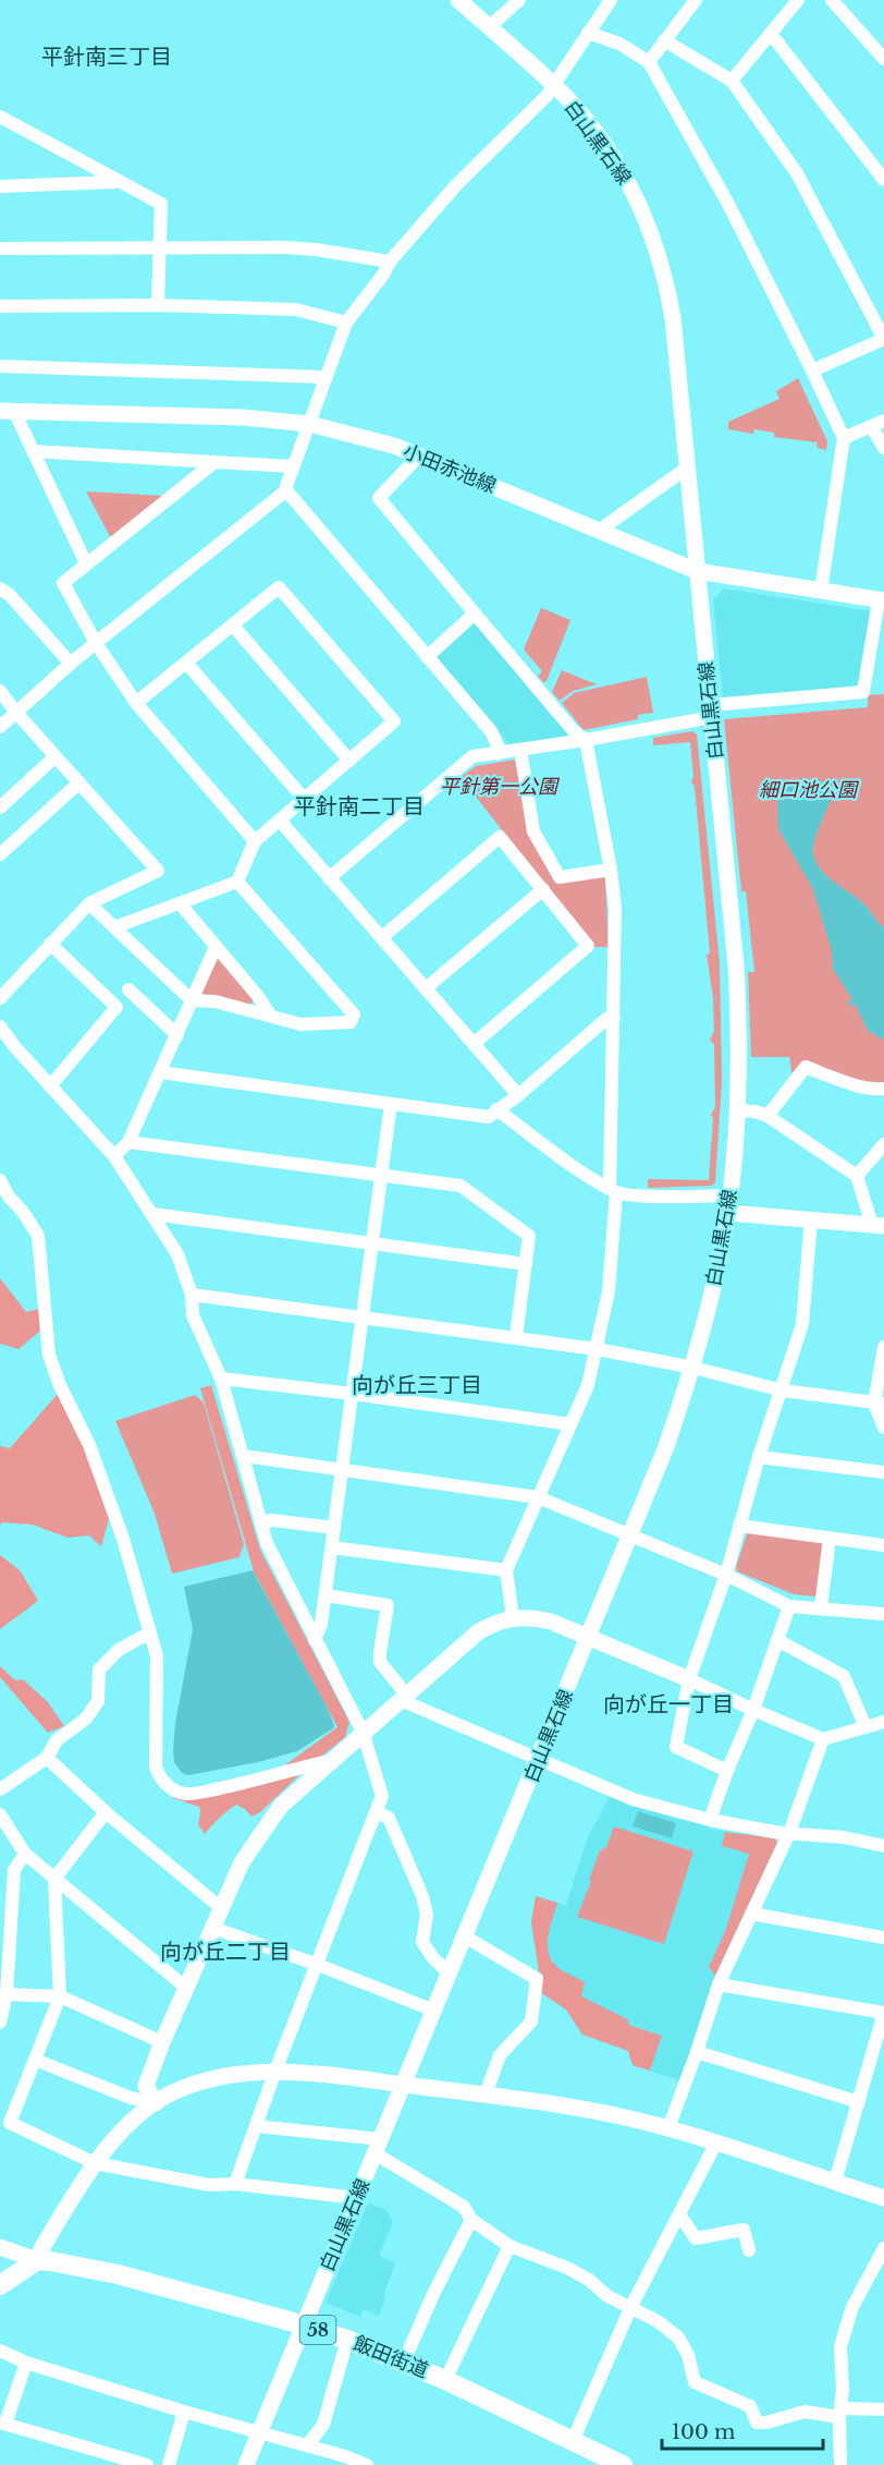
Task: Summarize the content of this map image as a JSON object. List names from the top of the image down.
{
  "streets": {
    "main road": ["58", "飯田街道"],
    "street": ["白山黒石線", "小田赤池線"]
  },
  "crossings": [
    ["白山黒石線", "小田赤池線"],
    ["白山黒石線", "飯田街道"]
  ],
  "districts": [
    "平針南三丁目",
    "平針南二丁目",
    "向が丘三丁目",
    "向が丘一丁目",
    "向が丘二丁目"
  ],
  "parks": ["平針第一公園", "細口池公園"],
  "scale_bar": "100 m"
}
